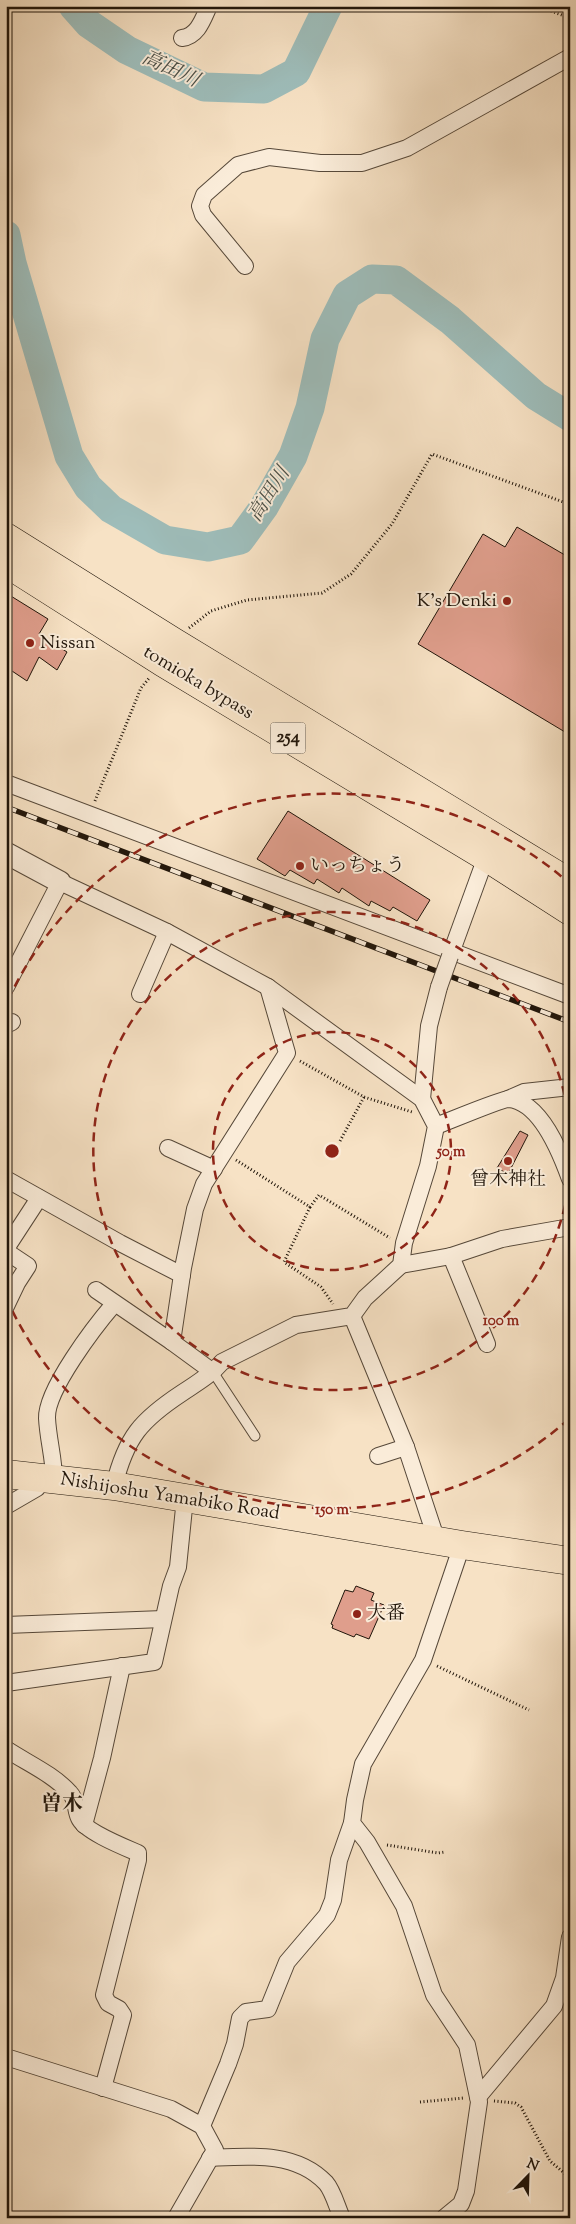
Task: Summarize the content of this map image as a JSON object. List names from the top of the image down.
{
  "streets": {
    "highway": ["tomioka bypass", "254", "Nishijoshu Yamabiko Road"]
  },
  "districts": ["曽木"],
  "water": ["高田川"],
  "places": [
    "K's Denki",
    "Nissan",
    "いっちょう",
    "曾木神社",
    "大番"
  ],
  "north": "top right",
  "rings": ["50 m", "100 m", "150 m"]
}
